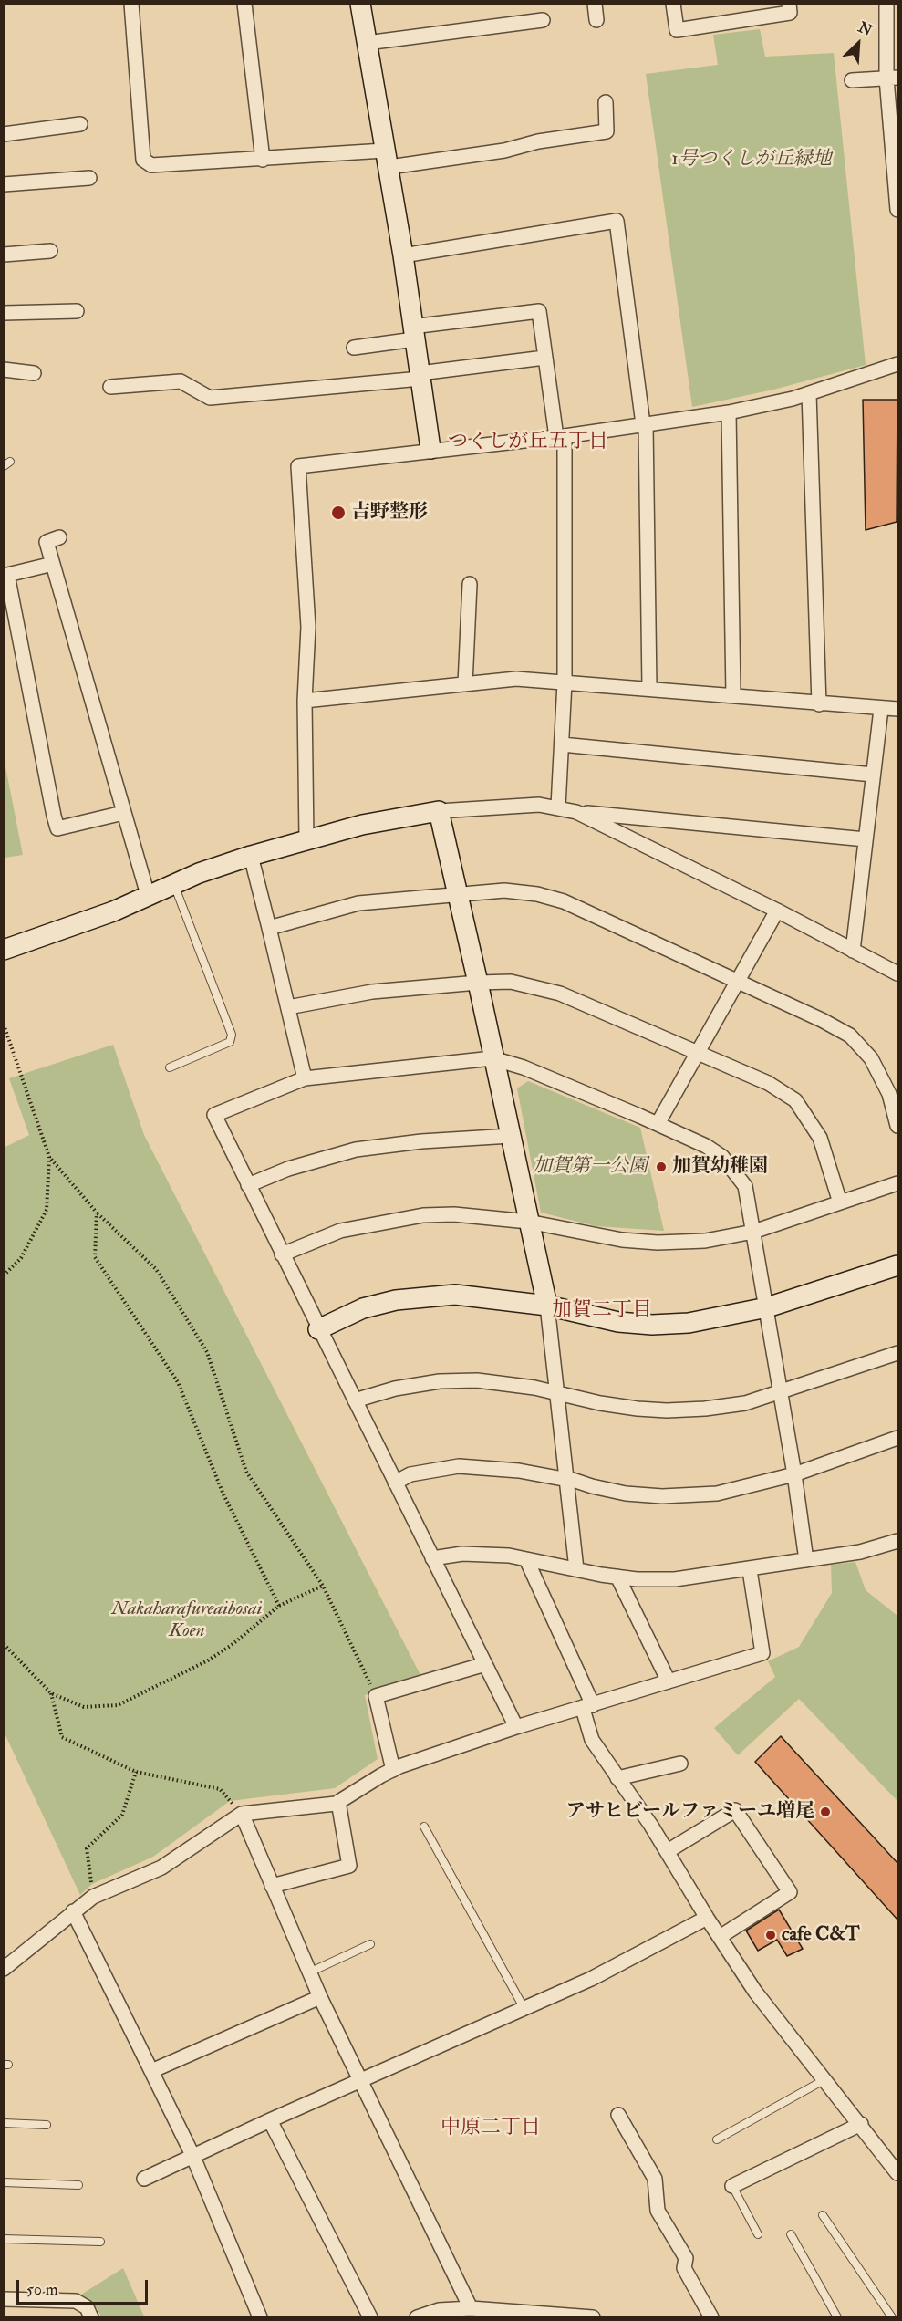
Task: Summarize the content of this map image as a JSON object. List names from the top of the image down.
{
  "districts": ["つくしが丘五丁目", "加賀二丁目", "中原二丁目"],
  "parks": ["1号つくしが丘緑地", "加賀第一公園", "Nakaharafureaibosai Koen"],
  "places": [
    "吉野整形",
    "加賀幼稚園",
    "アサヒビールファミーユ増尾",
    "cafe C&T"
  ],
  "scale_bar": "50 m",
  "north": "top right"
}
